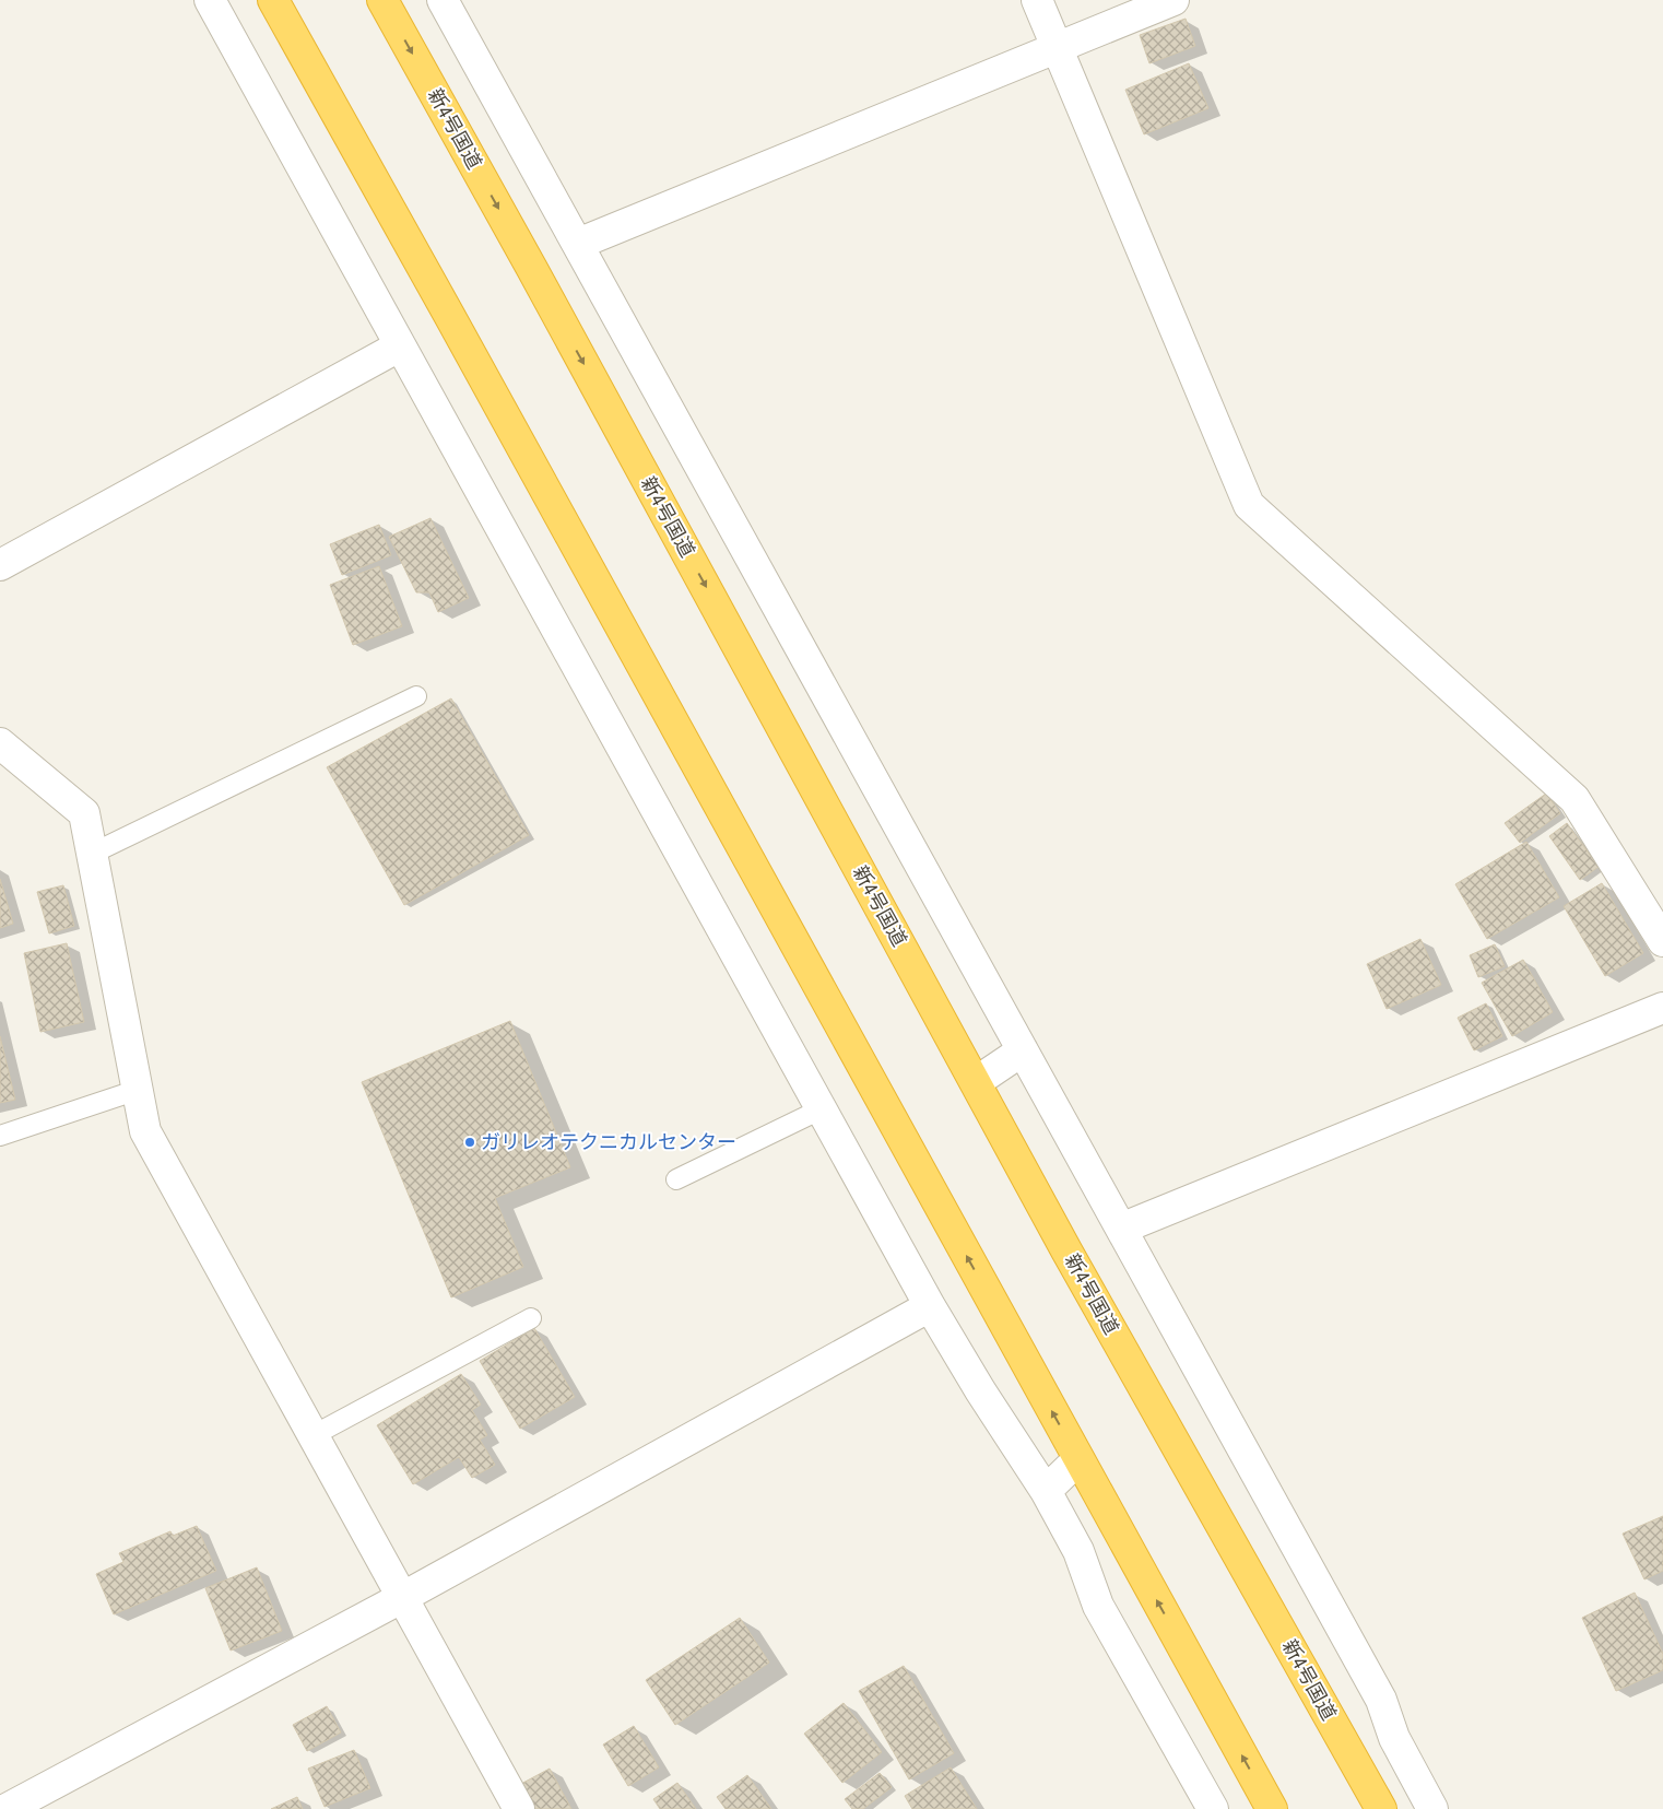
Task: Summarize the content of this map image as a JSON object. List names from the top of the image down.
{
  "streets": {
    "highway": ["新4号国道"]
  },
  "places": ["ガリレオテクニカルセンター"]
}
